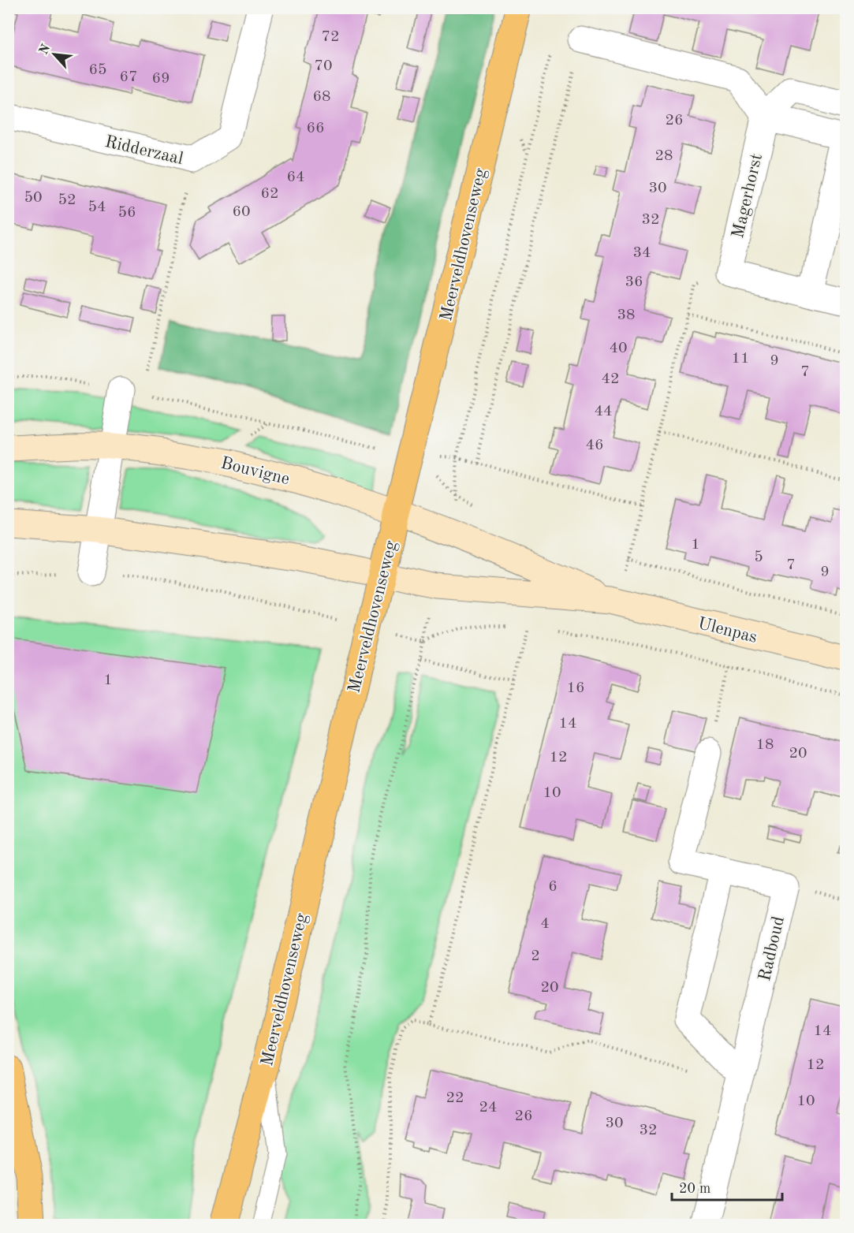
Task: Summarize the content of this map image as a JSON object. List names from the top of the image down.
{
  "streets": {
    "main road": ["Meerveldhovenseweg"],
    "street": [
      "Ridderzaal",
      "Magerhorst",
      "Bouvigne",
      "Ulenpas",
      "Radboud"
    ]
  },
  "crossings": [
    ["Meerveldhovenseweg", "Bouvigne"],
    ["Meerveldhovenseweg", "Ulenpas"],
    ["Bouvigne", "Ulenpas"]
  ],
  "house_numbers": [
    "72",
    "70",
    "65",
    "67",
    "69",
    "68",
    "26",
    "66",
    "28",
    "64",
    "30",
    "62",
    "50",
    "52",
    "54",
    "60",
    "56",
    "32",
    "34",
    "36",
    "38",
    "40",
    "11",
    "9",
    "7",
    "42",
    "44",
    "46",
    "1",
    "5",
    "7",
    "9",
    "1",
    "16",
    "14",
    "18",
    "20",
    "12",
    "10",
    "6",
    "4",
    "2",
    "20",
    "14",
    "12",
    "22",
    "10",
    "24",
    "26",
    "30",
    "32"
  ],
  "scale_bar": "20 m",
  "north": "top left"
}
